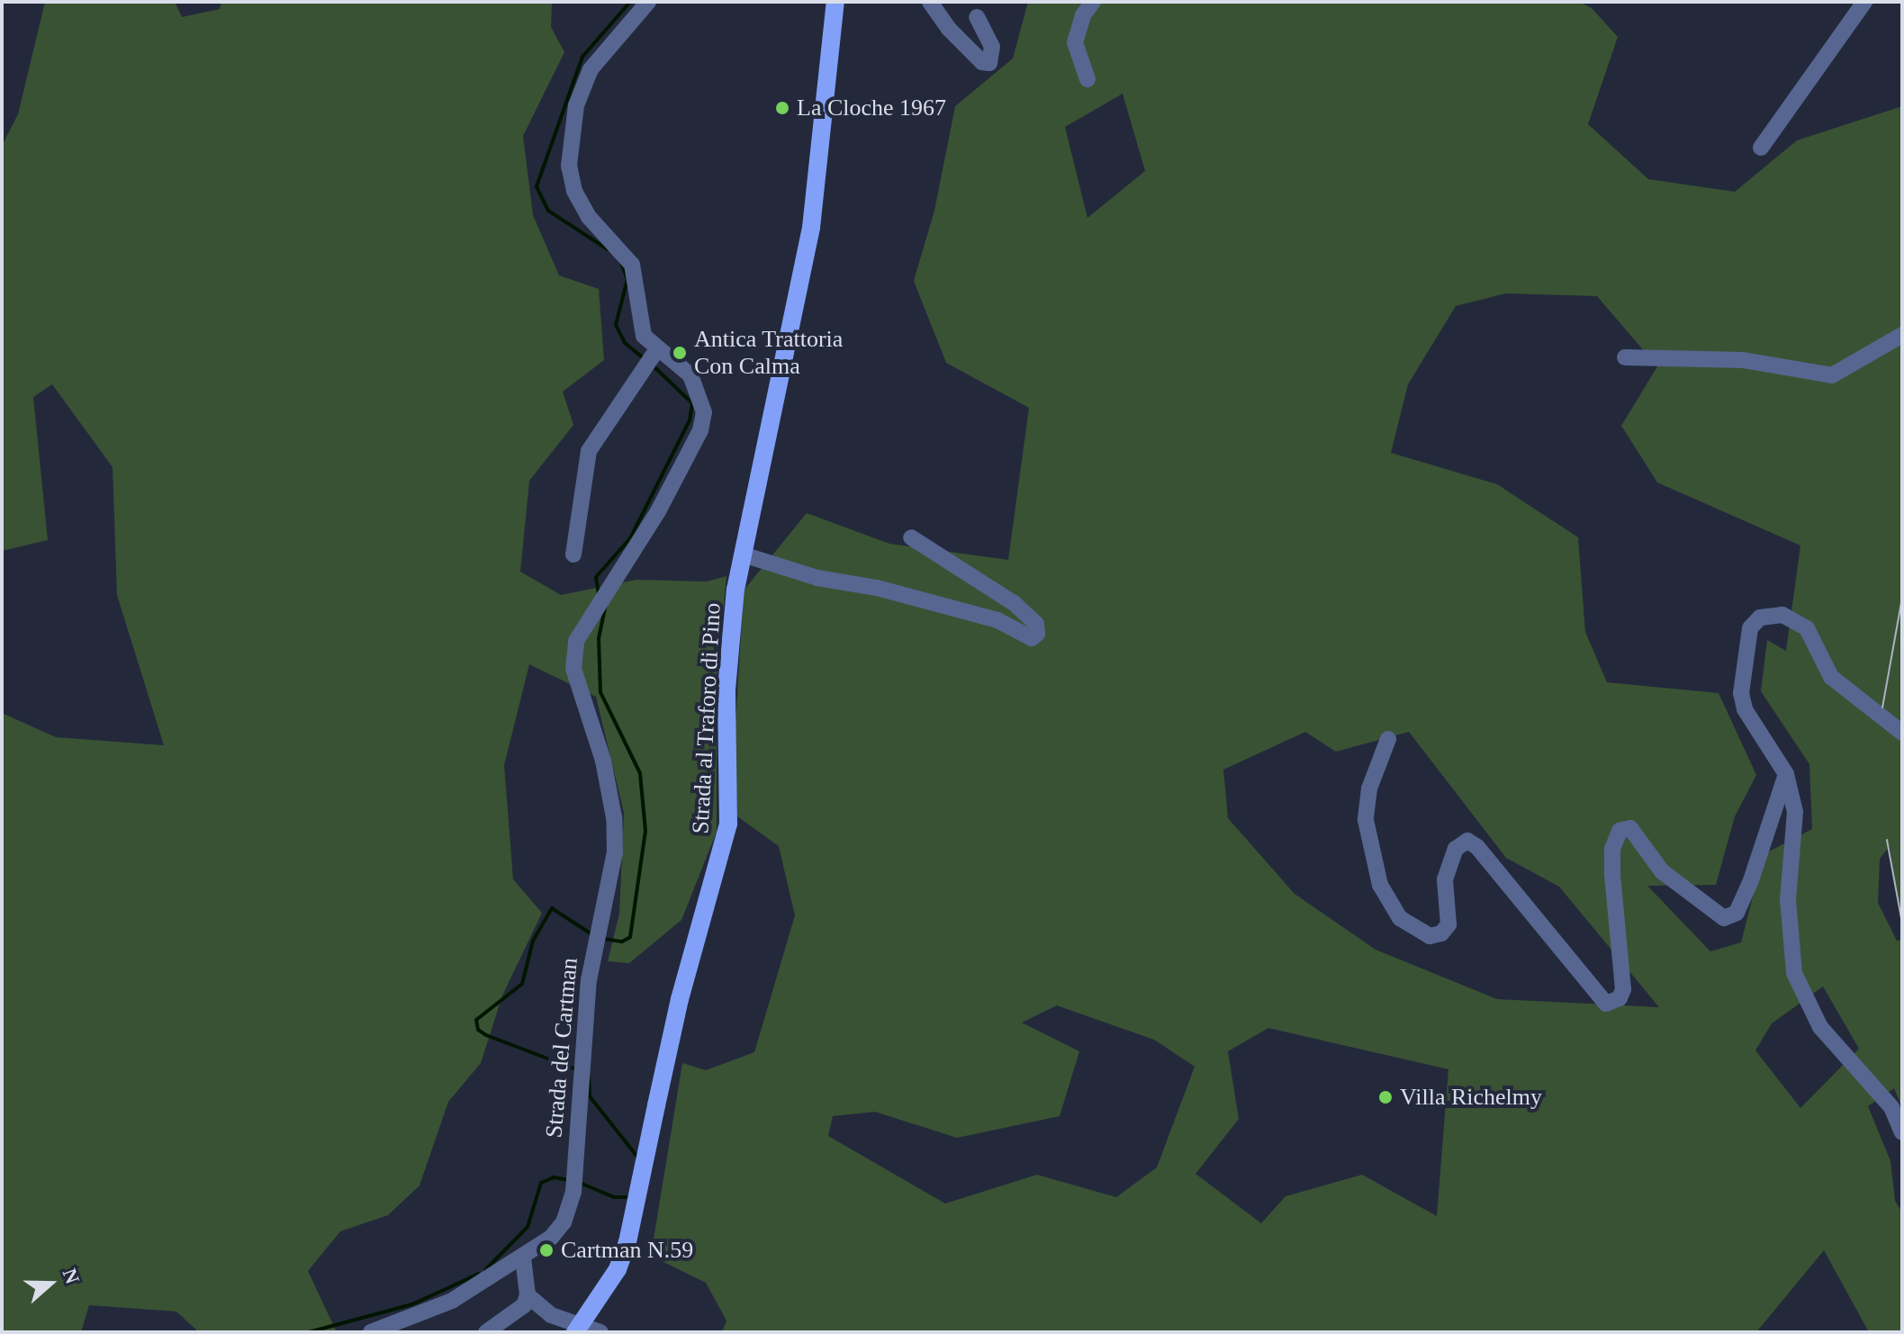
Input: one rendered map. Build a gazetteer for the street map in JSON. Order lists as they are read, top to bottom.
{
  "streets": {
    "main road": ["Strada al Traforo di Pino"],
    "street": ["Strada del Cartman"]
  },
  "places": [
    "La Cloche 1967",
    "Antica Trattoria Con Calma",
    "Villa Richelmy",
    "Cartman N.59"
  ],
  "north": "right"
}
